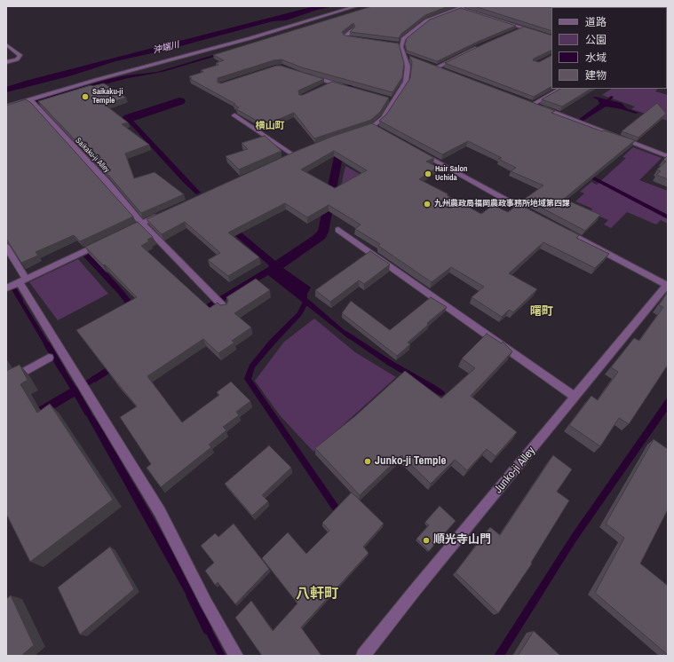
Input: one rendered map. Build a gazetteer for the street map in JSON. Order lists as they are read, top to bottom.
{
  "streets": {
    "street": ["Saikaku-ji Alley", "Junko-ji Alley"]
  },
  "districts": ["横山町", "曙町", "八軒町"],
  "water": ["沖端川"],
  "places": [
    "Saikaku-ji Temple",
    "Hair Salon Uchida",
    "九州農政局福岡農政事務所地域第四課",
    "Junko-ji Temple",
    "順光寺山門"
  ],
  "legend": [
    "道路",
    "公園",
    "水域",
    "建物"
  ]
}
